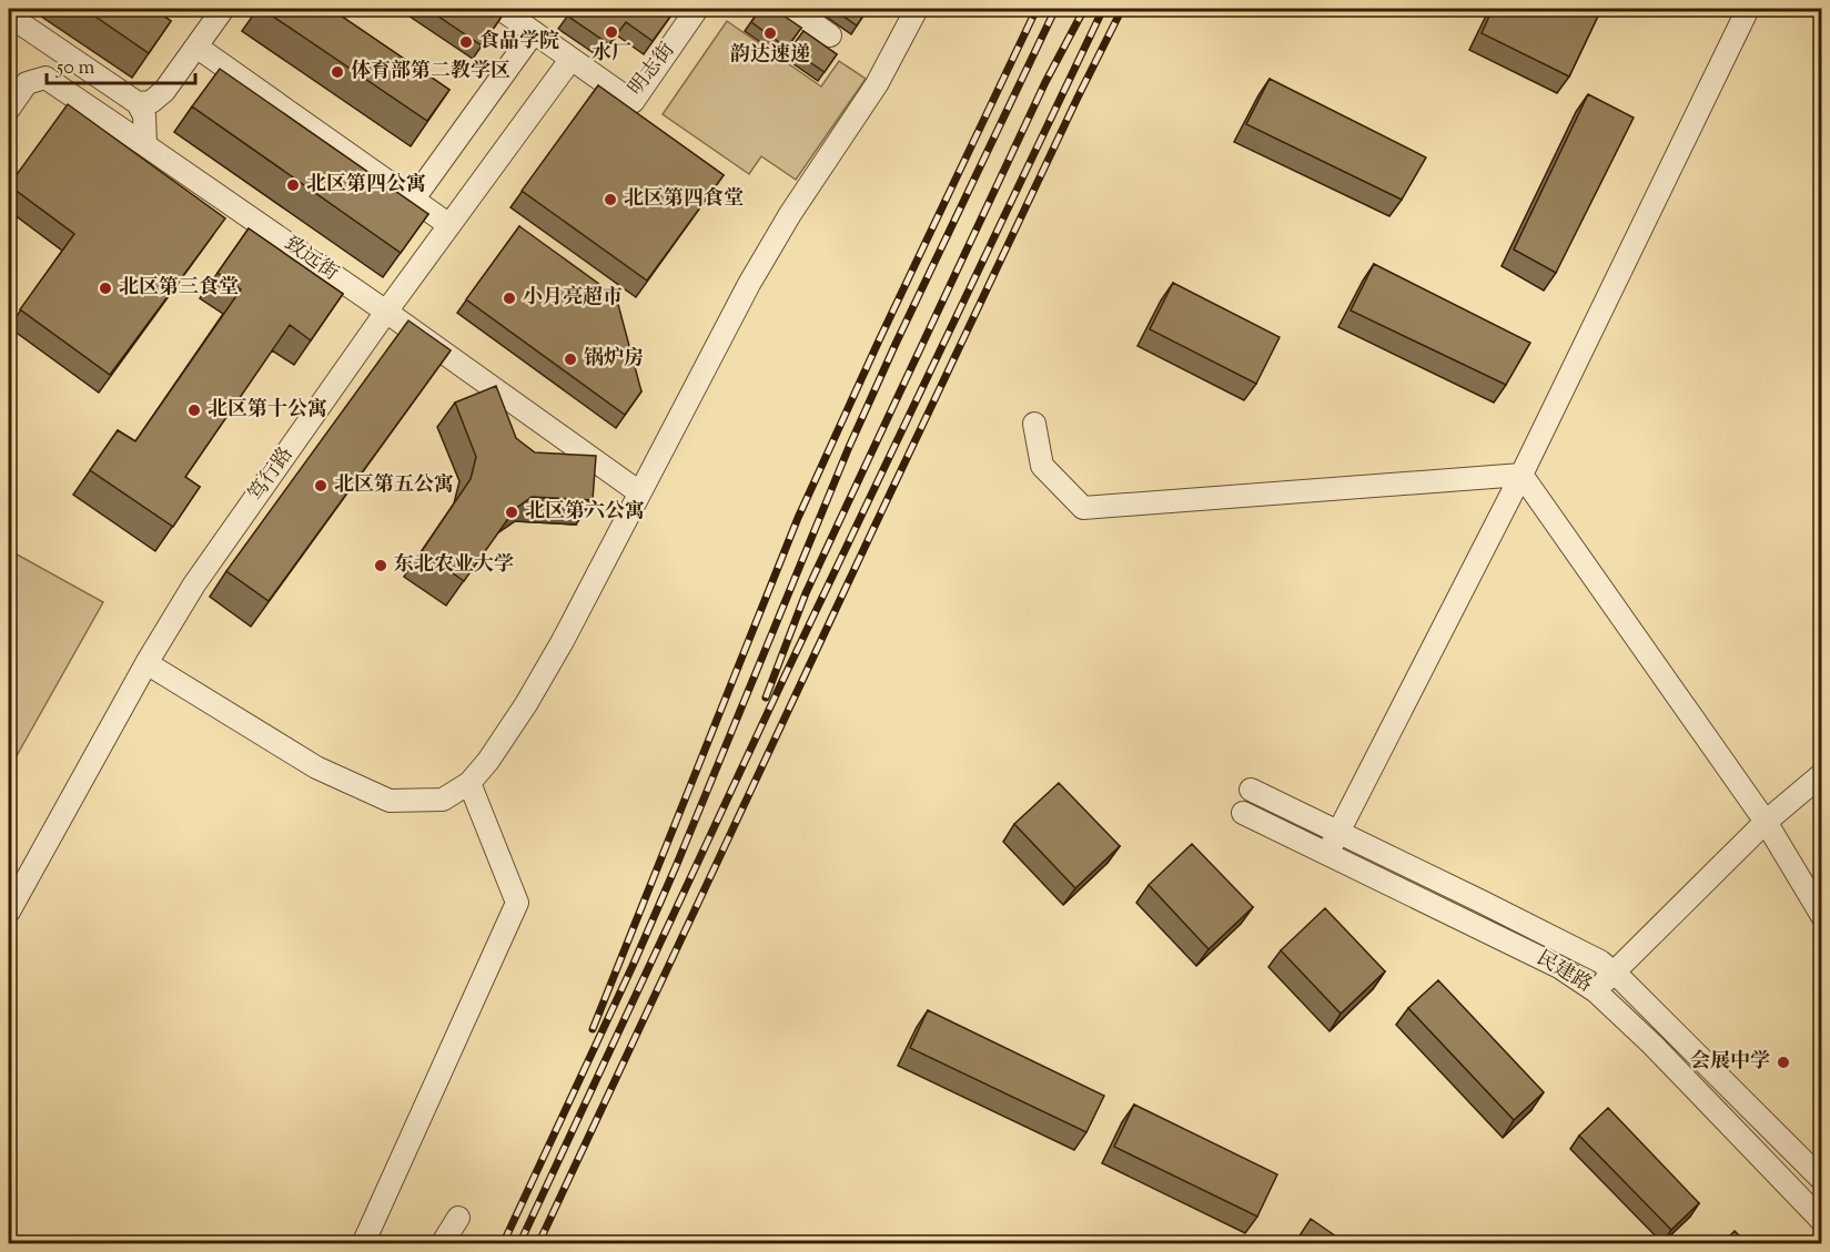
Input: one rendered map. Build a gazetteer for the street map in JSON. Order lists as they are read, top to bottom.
{
  "streets": {
    "street": [
      "明志街",
      "致远街",
      "笃行路",
      "民建路"
    ]
  },
  "crossings": [
    ["明志街", "笃行路"],
    ["致远街", "笃行路"]
  ],
  "places": [
    "水厂",
    "韵达速递",
    "食品学院",
    "体育部第二教学区",
    "北区第四公寓",
    "北区第四食堂",
    "北区第三食堂",
    "小月亮超市",
    "锅炉房",
    "北区第十公寓",
    "北区第五公寓",
    "北区第六公寓",
    "东北农业大学",
    "会展中学"
  ],
  "scale_bar": "50 m"
}
